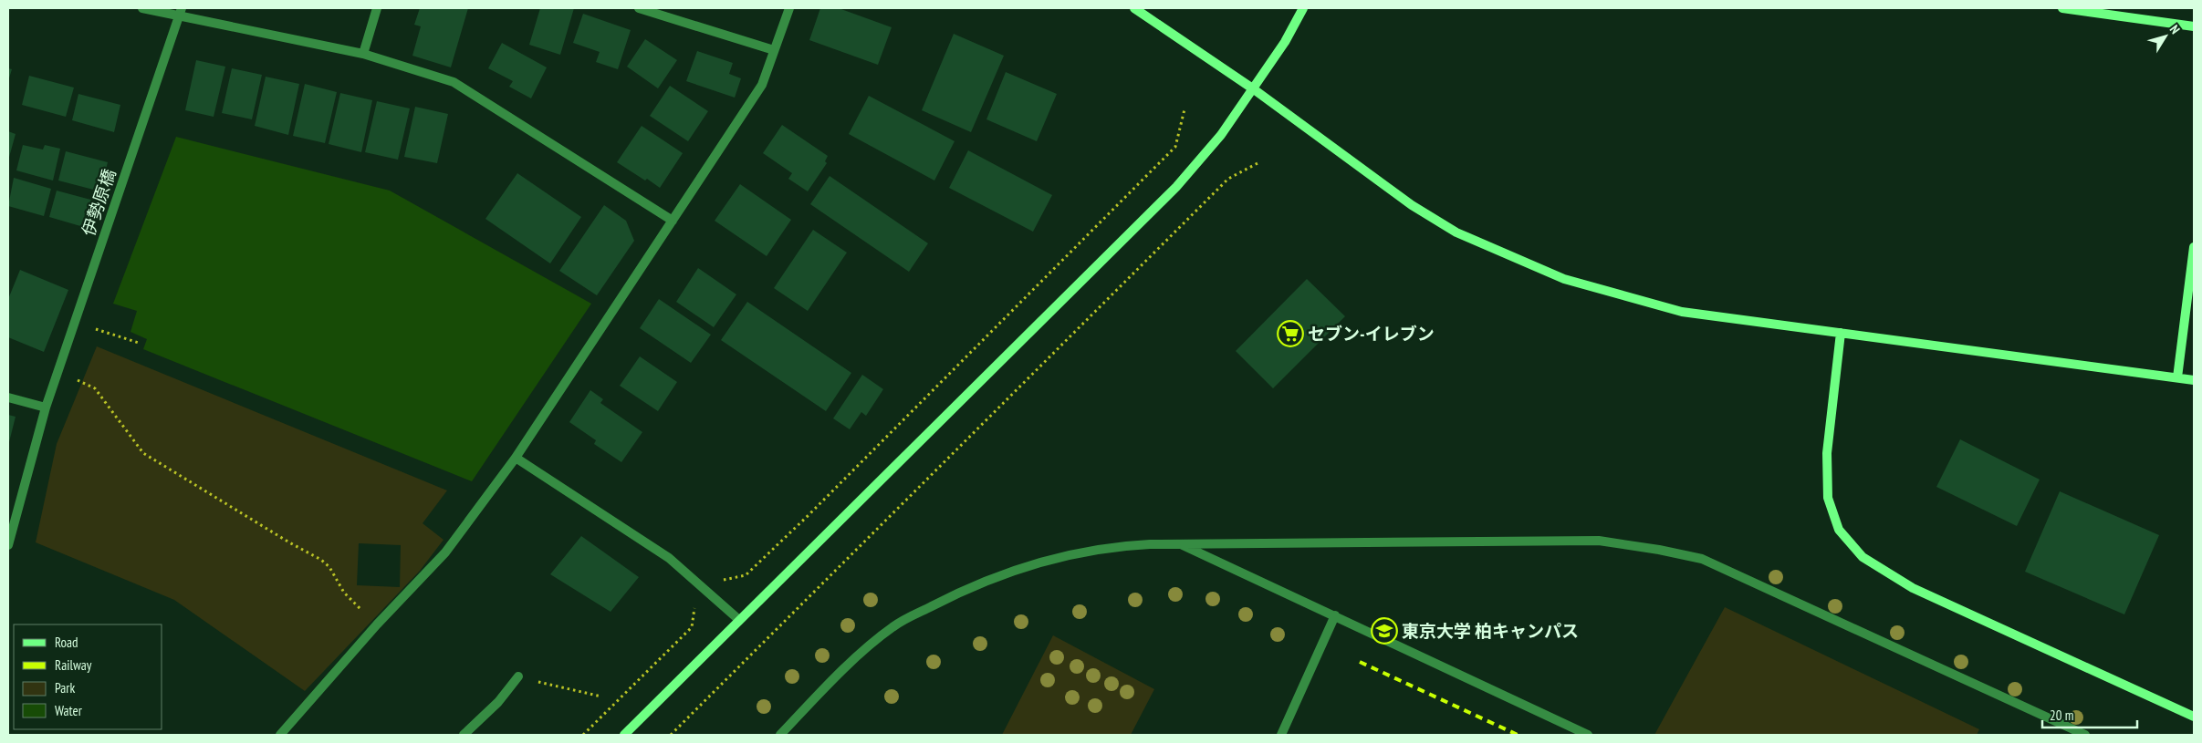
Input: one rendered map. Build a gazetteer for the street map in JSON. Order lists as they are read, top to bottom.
{
  "streets": {
    "street": ["伊勢原橋"]
  },
  "places": {
    "supermarket": ["セブン-イレブン"],
    "school or university": ["東京大学 柏キャンパス"]
  },
  "legend": [
    "Road",
    "Railway",
    "Park",
    "Water"
  ],
  "scale_bar": "20 m",
  "north": "top right"
}
